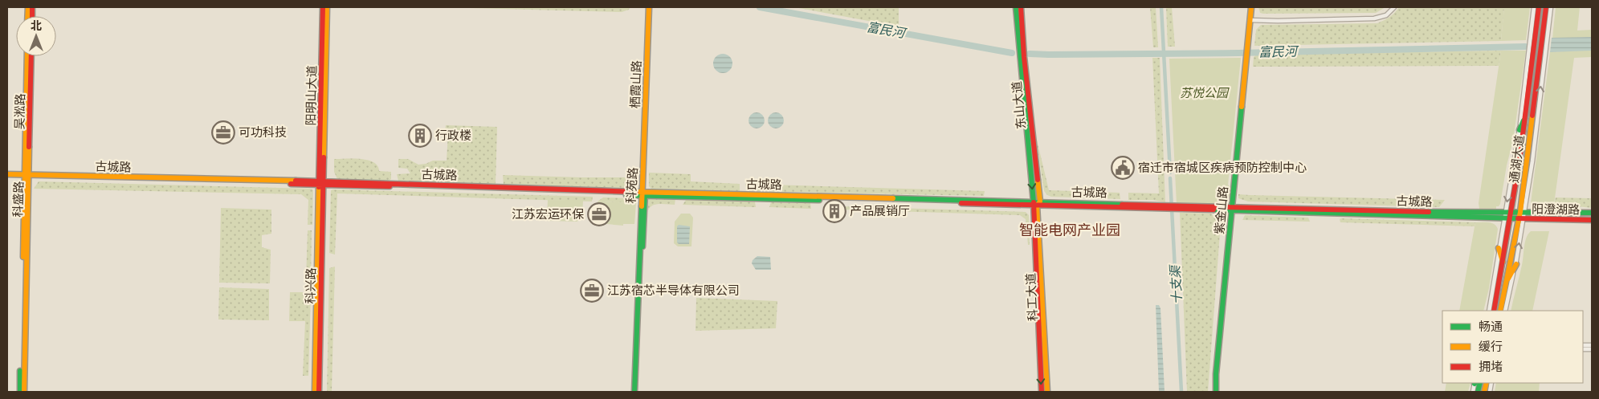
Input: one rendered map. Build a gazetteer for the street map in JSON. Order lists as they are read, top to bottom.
{
  "streets": {
    "main road": [
      "栖霞山路",
      "阳明山大道",
      "东山大道",
      "吴淞路",
      "通湖大道",
      "古城路",
      "科苑路",
      "科盛路",
      "阳澄湖路",
      "紫金山路",
      "科兴路",
      "科工大道"
    ]
  },
  "crossings": [
    ["栖霞山路", "科苑路"],
    ["阳明山大道", "古城路"],
    ["阳明山大道", "科兴路"],
    ["东山大道", "古城路"],
    ["东山大道", "科工大道"],
    ["吴淞路", "古城路"],
    ["吴淞路", "科盛路"],
    ["通湖大道", "古城路"],
    ["通湖大道", "阳澄湖路"],
    ["古城路", "科苑路"],
    ["古城路", "科盛路"],
    ["古城路", "阳澄湖路"],
    ["古城路", "紫金山路"],
    ["古城路", "科兴路"],
    ["古城路", "科工大道"]
  ],
  "districts": ["智能电网产业园"],
  "water": ["富民河", "十支渠"],
  "parks": ["苏悦公园"],
  "places": {
    "office": ["可功科技", "江苏宏运环保", "江苏宿芯半导体有限公司"],
    "building": ["行政楼", "产品展销厅"],
    "public building": ["宿迁市宿城区疾病预防控制中心"]
  },
  "legend": ["畅通", "缓行", "拥堵"],
  "north": "top"
}
